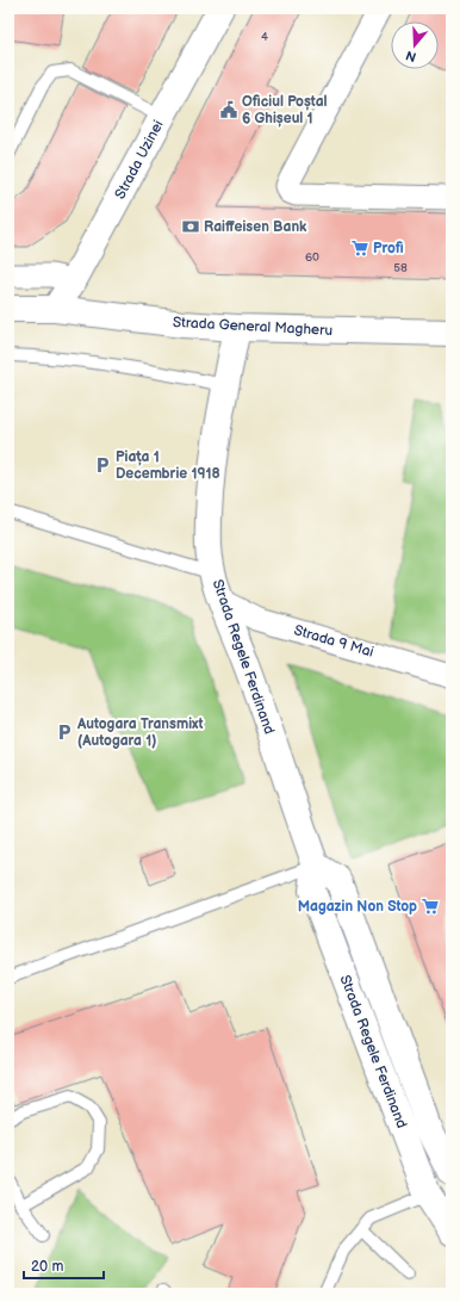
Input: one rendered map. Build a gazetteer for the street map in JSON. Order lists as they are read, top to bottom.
{
  "streets": {
    "street": [
      "Strada Uzinei",
      "Strada General Magheru",
      "Strada 9 Mai",
      "Strada Regele Ferdinand"
    ]
  },
  "crossings": [
    ["Strada Uzinei", "Strada General Magheru"],
    ["Strada General Magheru", "Strada Regele Ferdinand"],
    ["Strada 9 Mai", "Strada Regele Ferdinand"]
  ],
  "places": {
    "public building": ["Oficiul Poștal 6 Ghișeul 1"],
    "bank": ["Raiffeisen Bank"],
    "supermarket": ["Profi", "Magazin Non Stop"],
    "parking": ["Piața 1 Decembrie 1918", "Autogara Transmixt (Autogara 1)"]
  },
  "house_numbers": ["4", "60", "58"],
  "scale_bar": "20 m",
  "north": "bottom"
}
